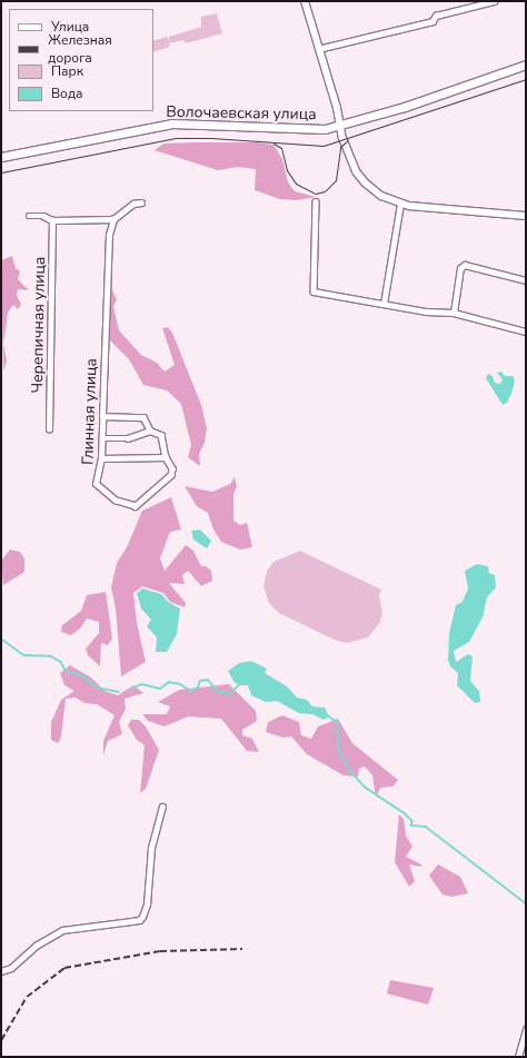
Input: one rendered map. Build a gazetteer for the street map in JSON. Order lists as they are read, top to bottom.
{
  "streets": {
    "main road": ["Волочаевская улица"],
    "street": ["Черепичная улица", "Глинная улица"]
  },
  "legend": [
    "Улица",
    "Железная дорога",
    "Парк",
    "Вода"
  ]
}
